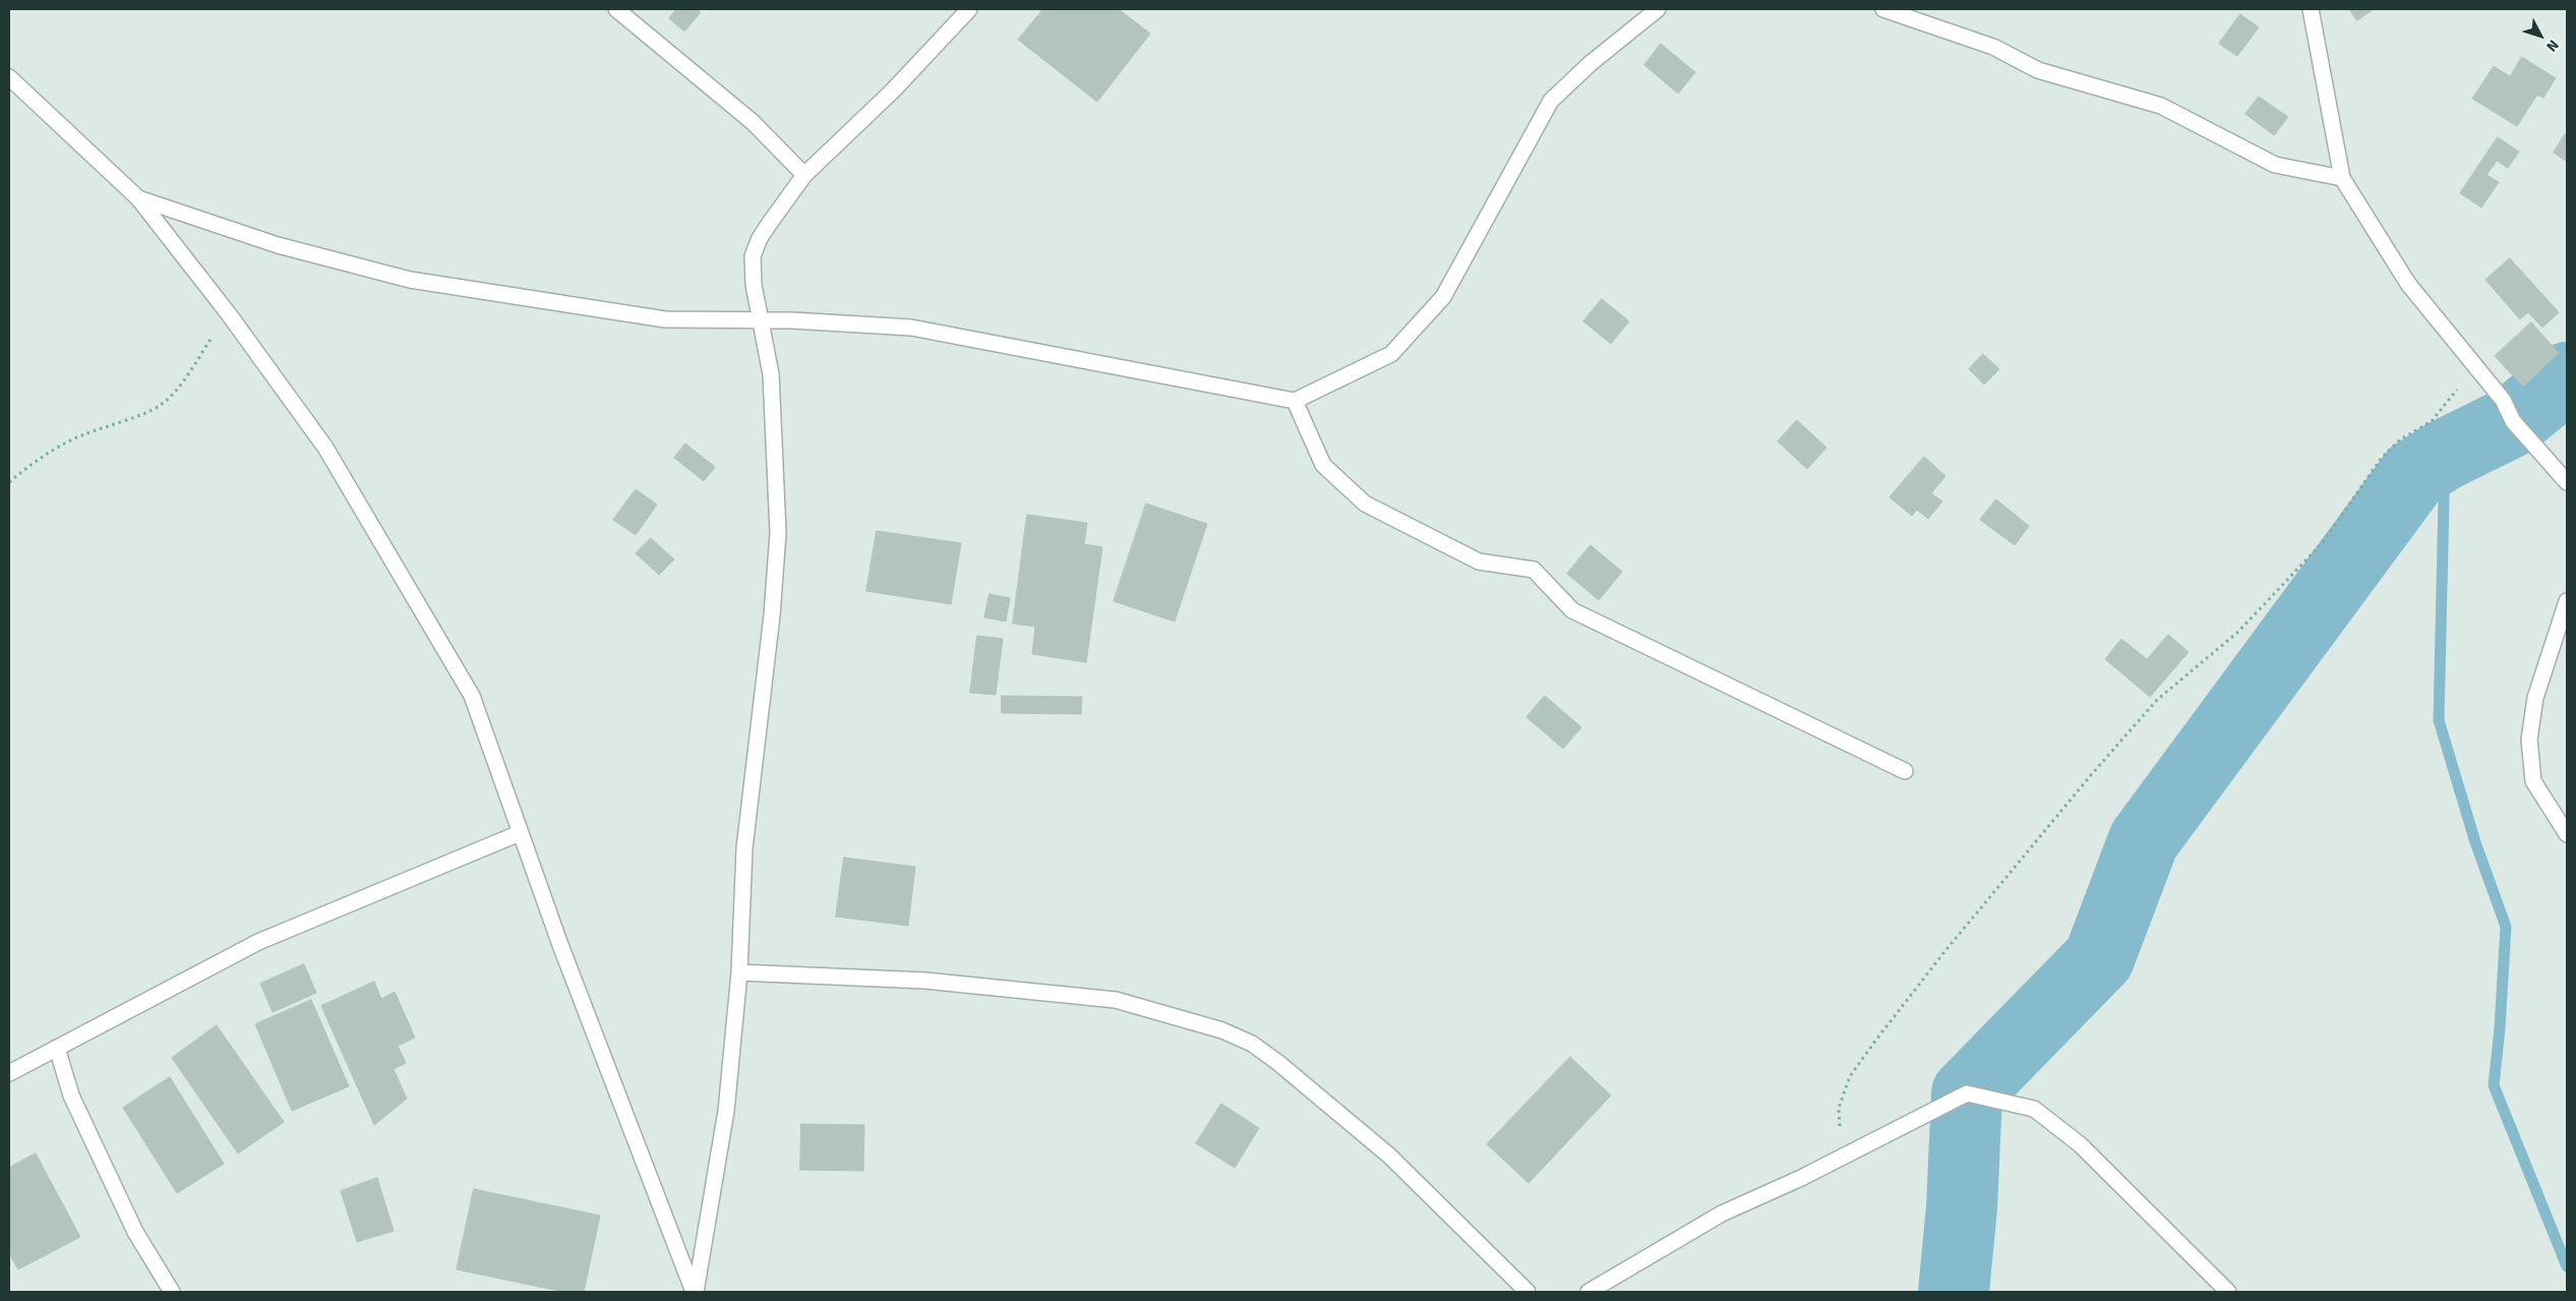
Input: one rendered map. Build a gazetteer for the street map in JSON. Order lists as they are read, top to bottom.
{
  "north": "bottom right"
}
